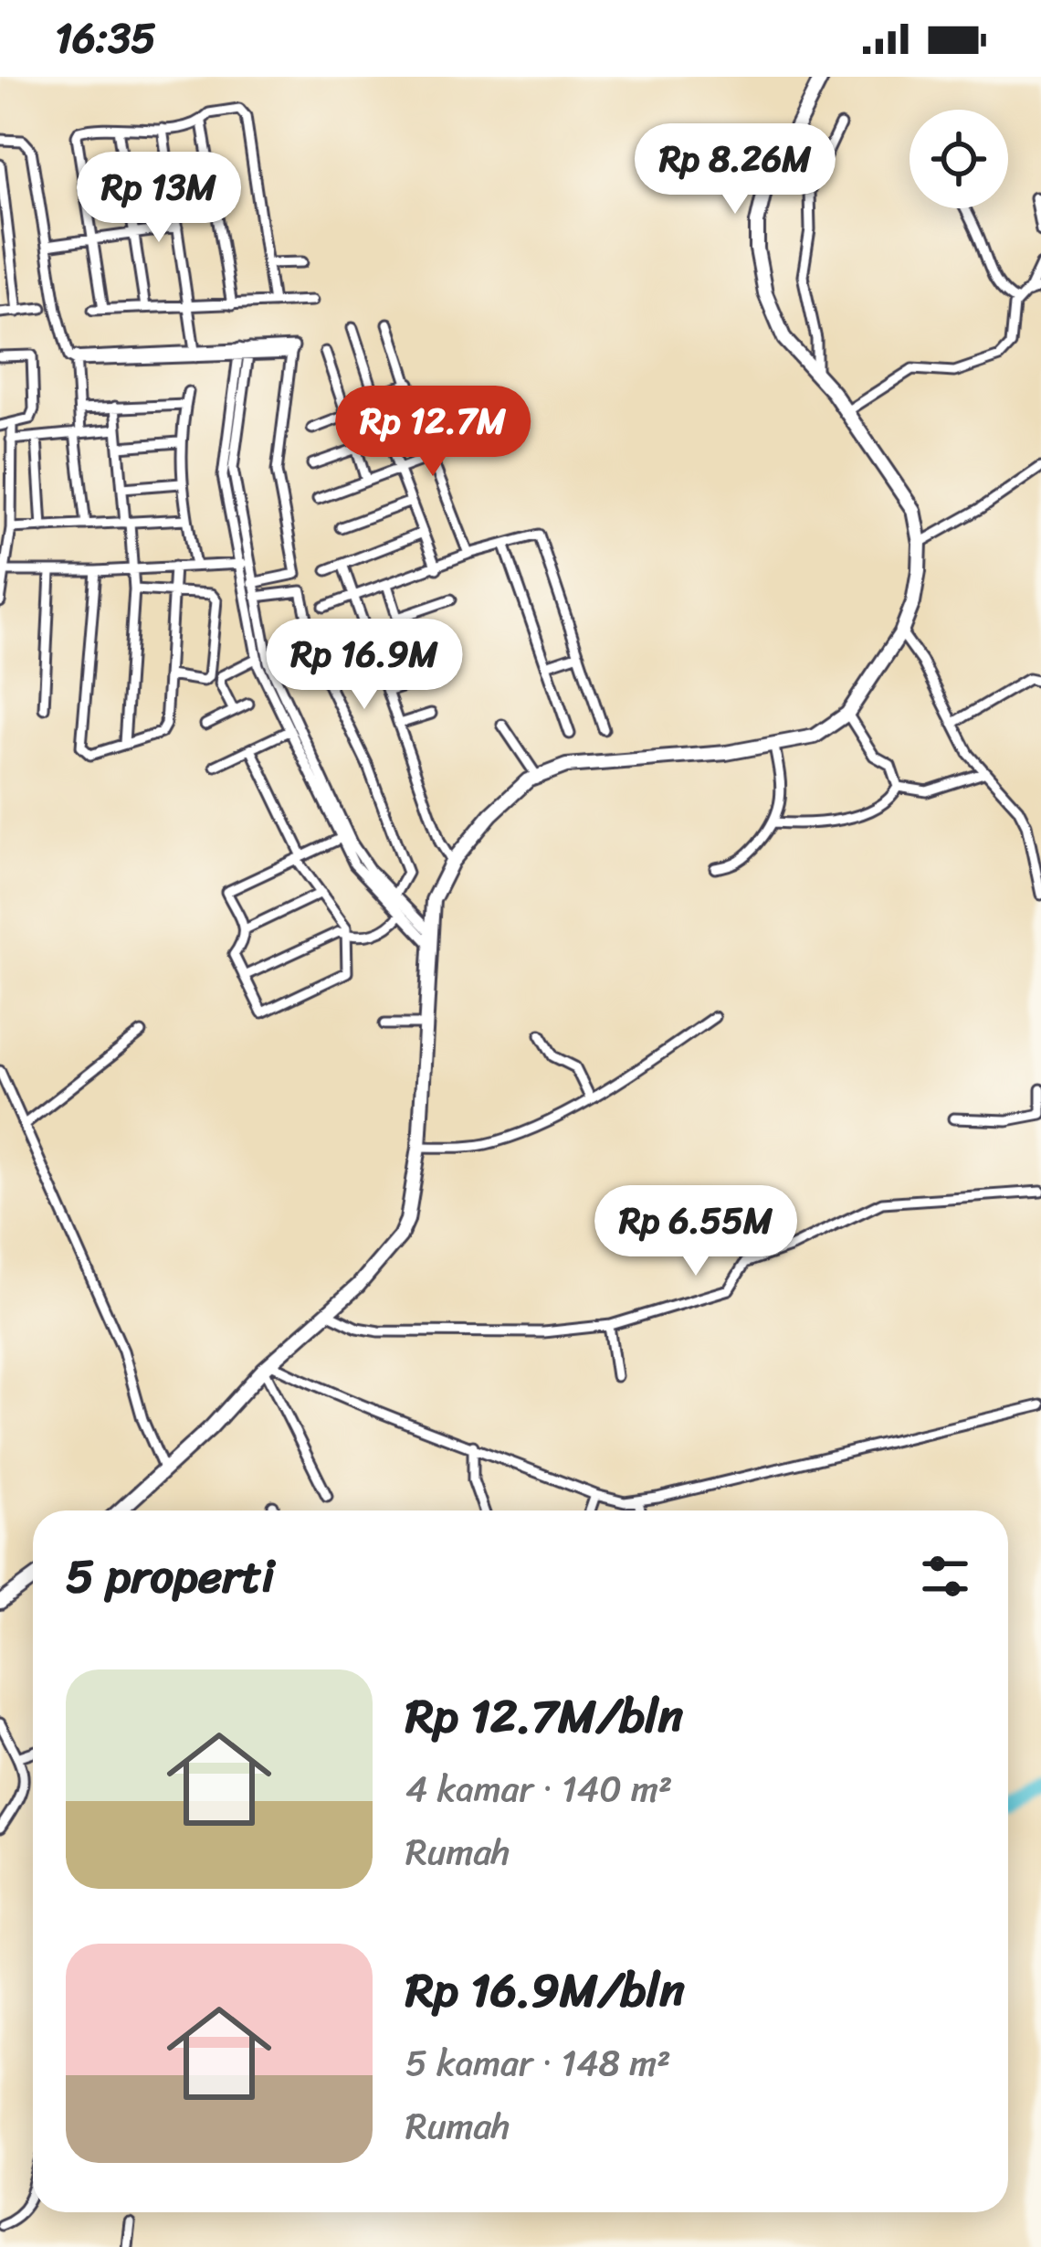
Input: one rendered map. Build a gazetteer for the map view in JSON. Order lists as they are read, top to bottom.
{
  "page": {
    "status": "16:35",
    "price": [
      "Rp 8.26M",
      "Rp 13M",
      "Rp 12.7M",
      "Rp 16.9M",
      "Rp 6.55M"
    ],
    "heading": "5 properti",
    "list": [
      {
        "name": "Rp 12.7M/bln",
        "note": "4 kamar · 140 m² · Rumah"
      },
      {
        "name": "Rp 16.9M/bln",
        "note": "5 kamar · 148 m² · Rumah"
      }
    ]
  }
}
